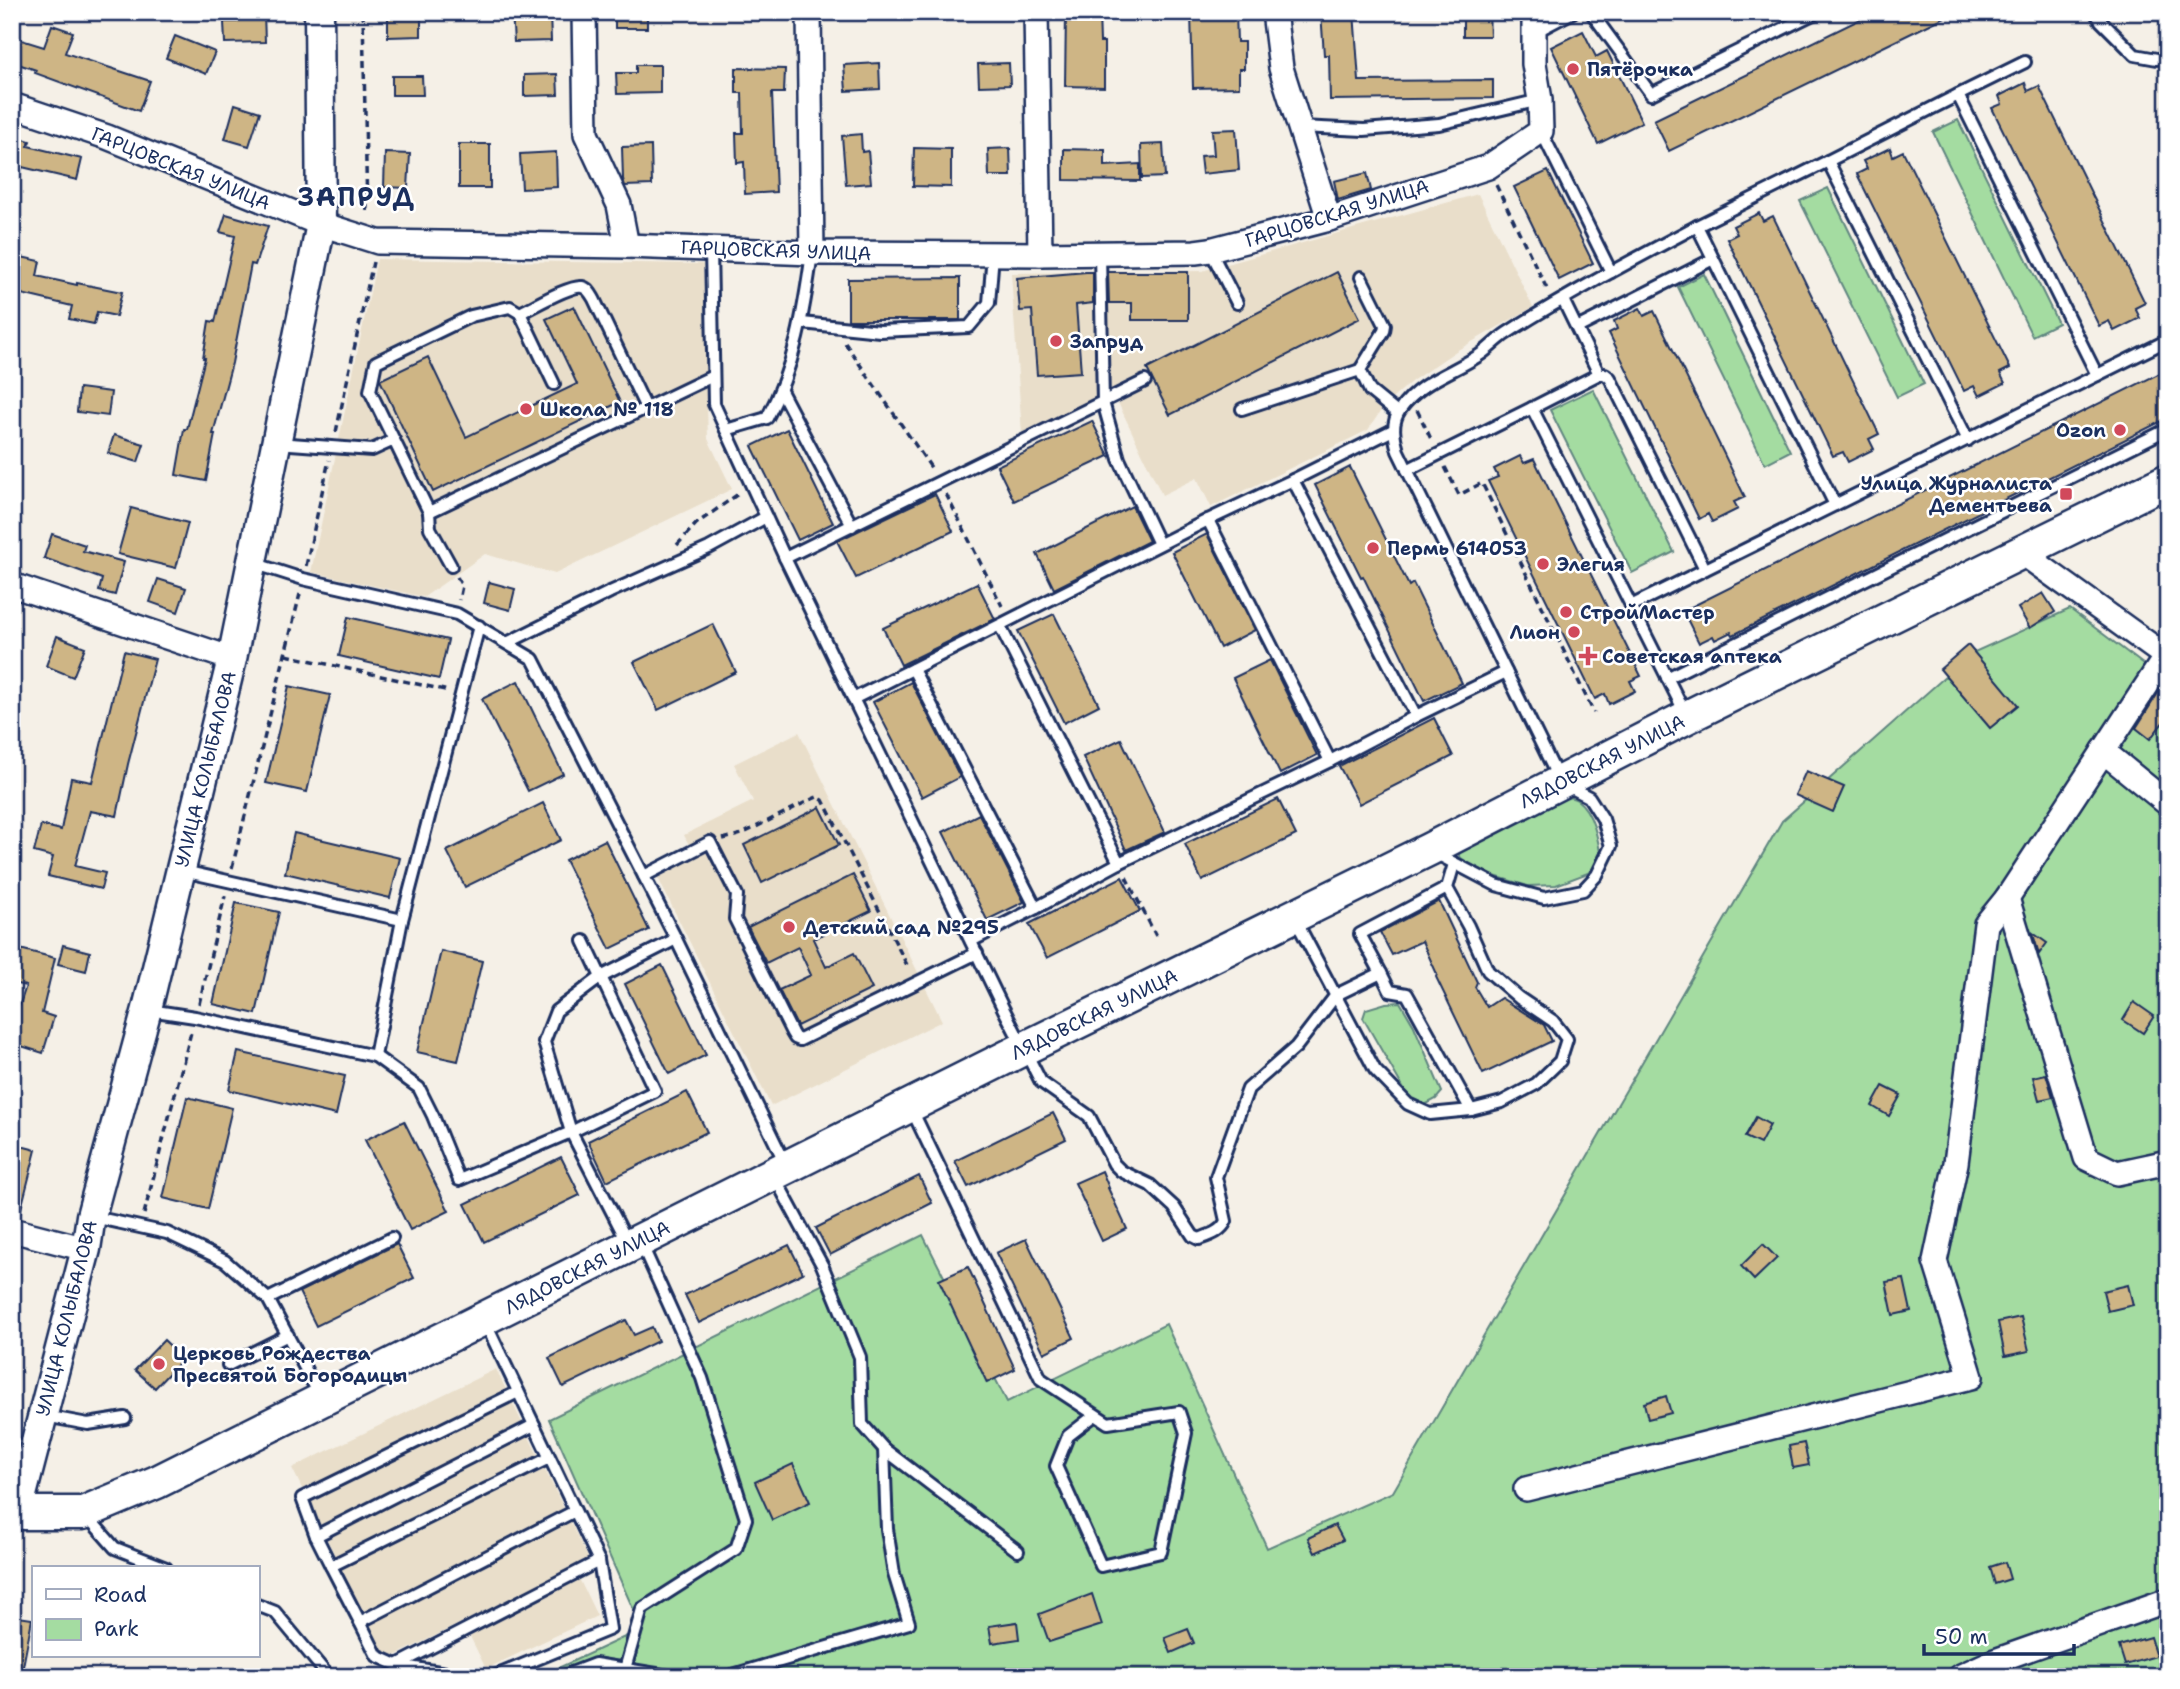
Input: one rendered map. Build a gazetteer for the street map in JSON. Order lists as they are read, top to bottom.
{
  "streets": {
    "main road": ["ЛЯДОВСКАЯ УЛИЦА"],
    "street": ["ГАРЦОВСКАЯ УЛИЦА", "УЛИЦА КОЛЫБАЛОВА"]
  },
  "crossings": [
    ["ГАРЦОВСКАЯ УЛИЦА", "УЛИЦА КОЛЫБАЛОВА"],
    ["ЛЯДОВСКАЯ УЛИЦА", "УЛИЦА КОЛЫБАЛОВА"]
  ],
  "districts": ["ЗАПРУД"],
  "places": {
    "other": [
      "Пятёрочка",
      "Запруд",
      "Школа № 118",
      "Ozon",
      "Пермь 614053",
      "Элегия",
      "СтройМастер",
      "Лион",
      "Детский сад №295",
      "Церковь Рождества Пресвятой Богородицы"
    ],
    "transit": ["Улица Журналиста Дементьева"],
    "health": ["Советская аптека"]
  },
  "legend": ["Road", "Park"],
  "scale_bar": "50 m"
}
